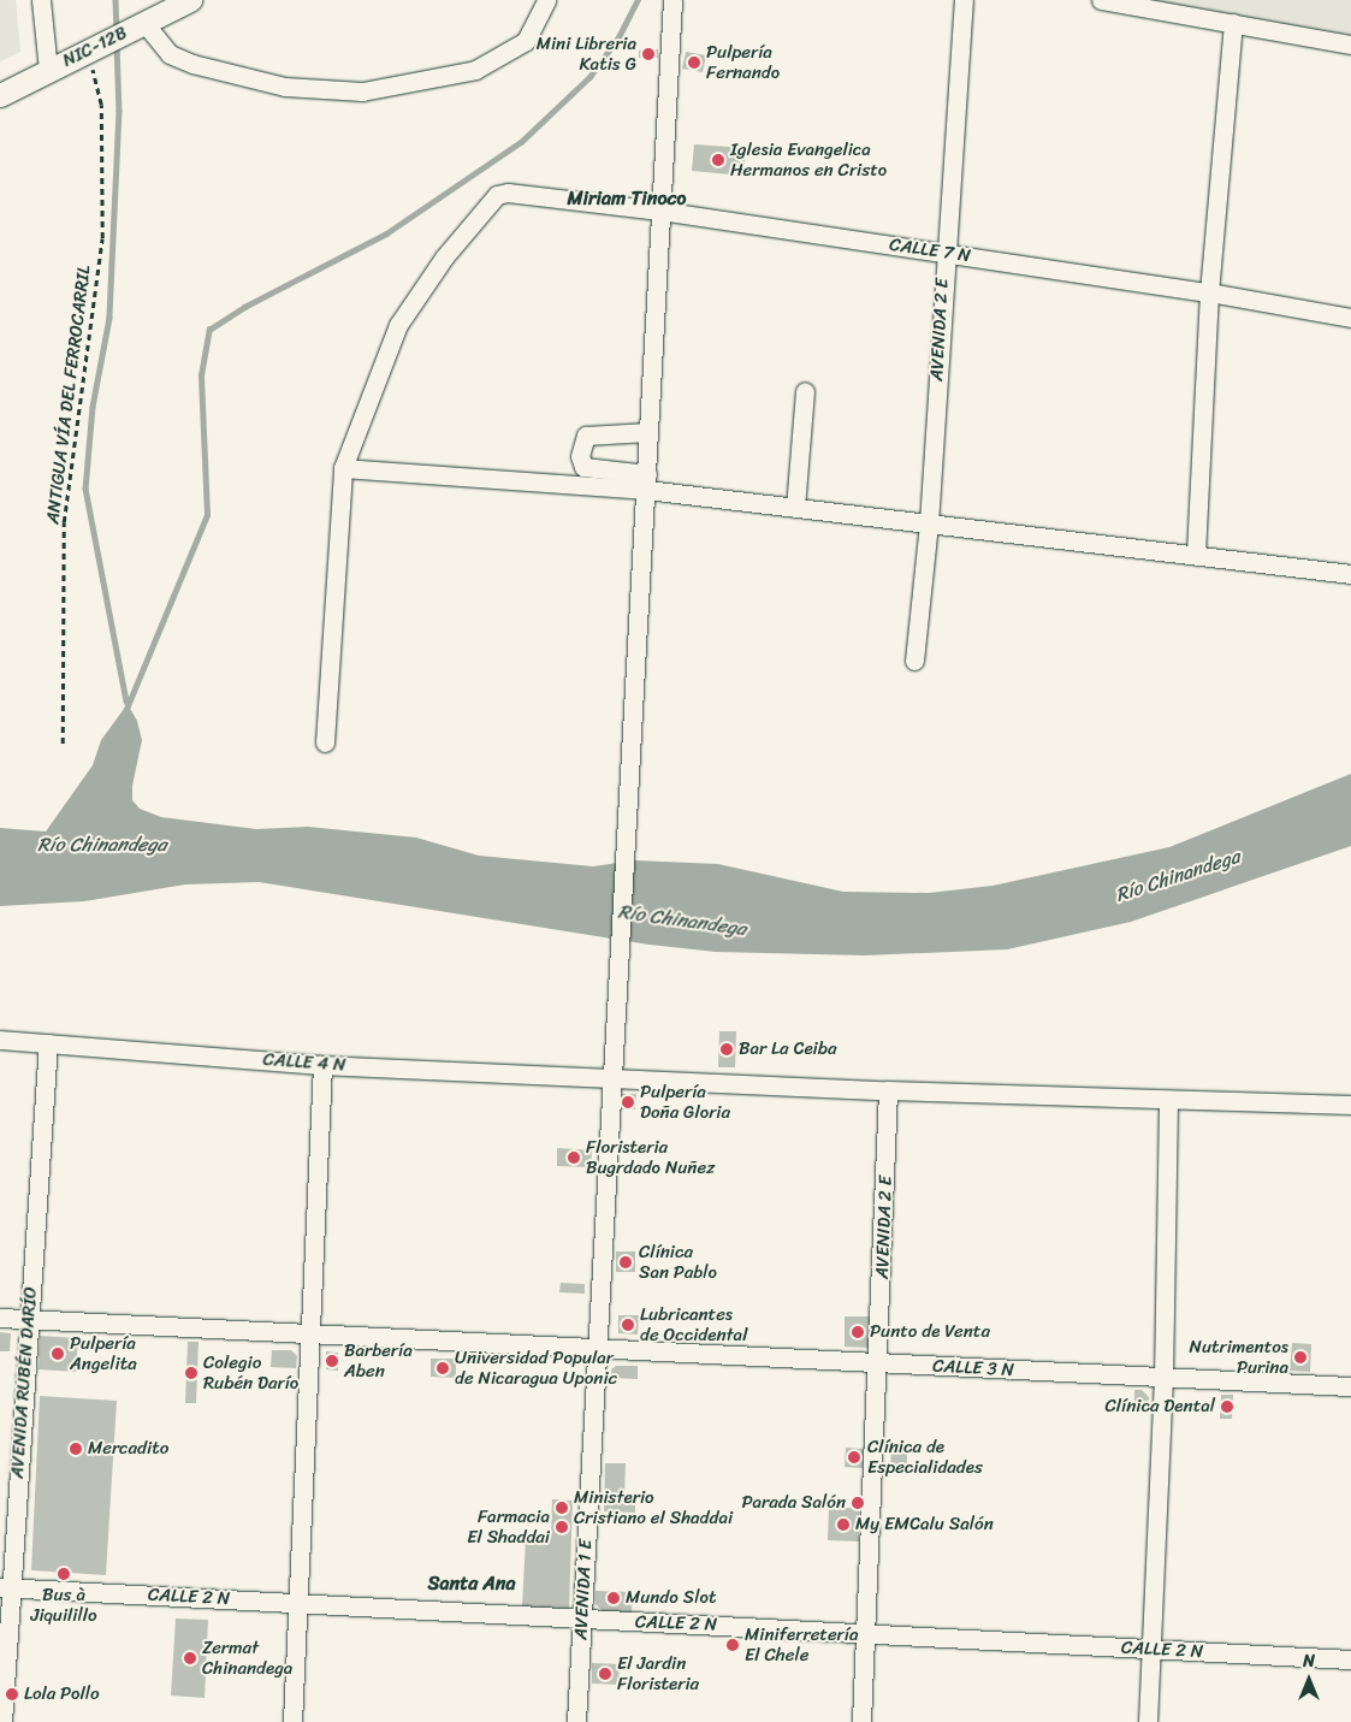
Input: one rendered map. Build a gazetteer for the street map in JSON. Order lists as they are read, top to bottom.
{
  "streets": {
    "main road": ["NIC-12B"],
    "street": [
      "CALLE 7 N",
      "AVENIDA 2 E",
      "CALLE 4 N",
      "CALLE 3 N",
      "AVENIDA RUBÉN DARÍO",
      "AVENIDA 1 E",
      "CALLE 2 N"
    ],
    "path": ["ANTIGUA VÍA DEL FERROCARRIL"]
  },
  "crossings": [
    ["NIC-12B", "ANTIGUA VÍA DEL FERROCARRIL"],
    ["CALLE 7 N", "AVENIDA 2 E"],
    ["CALLE 7 N", "AVENIDA 1 E"],
    ["AVENIDA 2 E", "CALLE 4 N"],
    ["AVENIDA 2 E", "CALLE 3 N"],
    ["AVENIDA 2 E", "CALLE 2 N"],
    ["CALLE 4 N", "AVENIDA RUBÉN DARÍO"],
    ["CALLE 4 N", "AVENIDA 1 E"],
    ["CALLE 3 N", "AVENIDA RUBÉN DARÍO"],
    ["CALLE 3 N", "AVENIDA 1 E"],
    ["AVENIDA RUBÉN DARÍO", "CALLE 2 N"],
    ["AVENIDA 1 E", "CALLE 2 N"]
  ],
  "districts": ["Miriam Tinoco", "Santa Ana"],
  "water": ["Río Chinandega"],
  "places": [
    "Mini Libreria Katis G",
    "Pulpería Fernando",
    "Iglesia Evangelica Hermanos en Cristo",
    "Bar La Ceiba",
    "Pulpería Doña Gloria",
    "Floristeria Bugrdado Nuñez",
    "Clínica San Pablo",
    "Lubricantes de Occidental",
    "Punto de Venta",
    "Pulpería Angelita",
    "Nutrimentos Purina",
    "Barbería Aben",
    "Universidad Popular de Nicaragua Uponic",
    "Colegio Rubén Darío",
    "Clínica Dental",
    "Mercadito",
    "Clínica de Especialidades",
    "Parada Salón",
    "Ministerio Cristiano el Shaddai",
    "My EMCalu Salón",
    "Farmacia El Shaddai",
    "Bus à Jiquilillo",
    "Mundo Slot",
    "Miniferretería El Chele",
    "Zermat Chinandega",
    "El Jardin Floristeria",
    "Lola Pollo"
  ],
  "north": "top"
}
